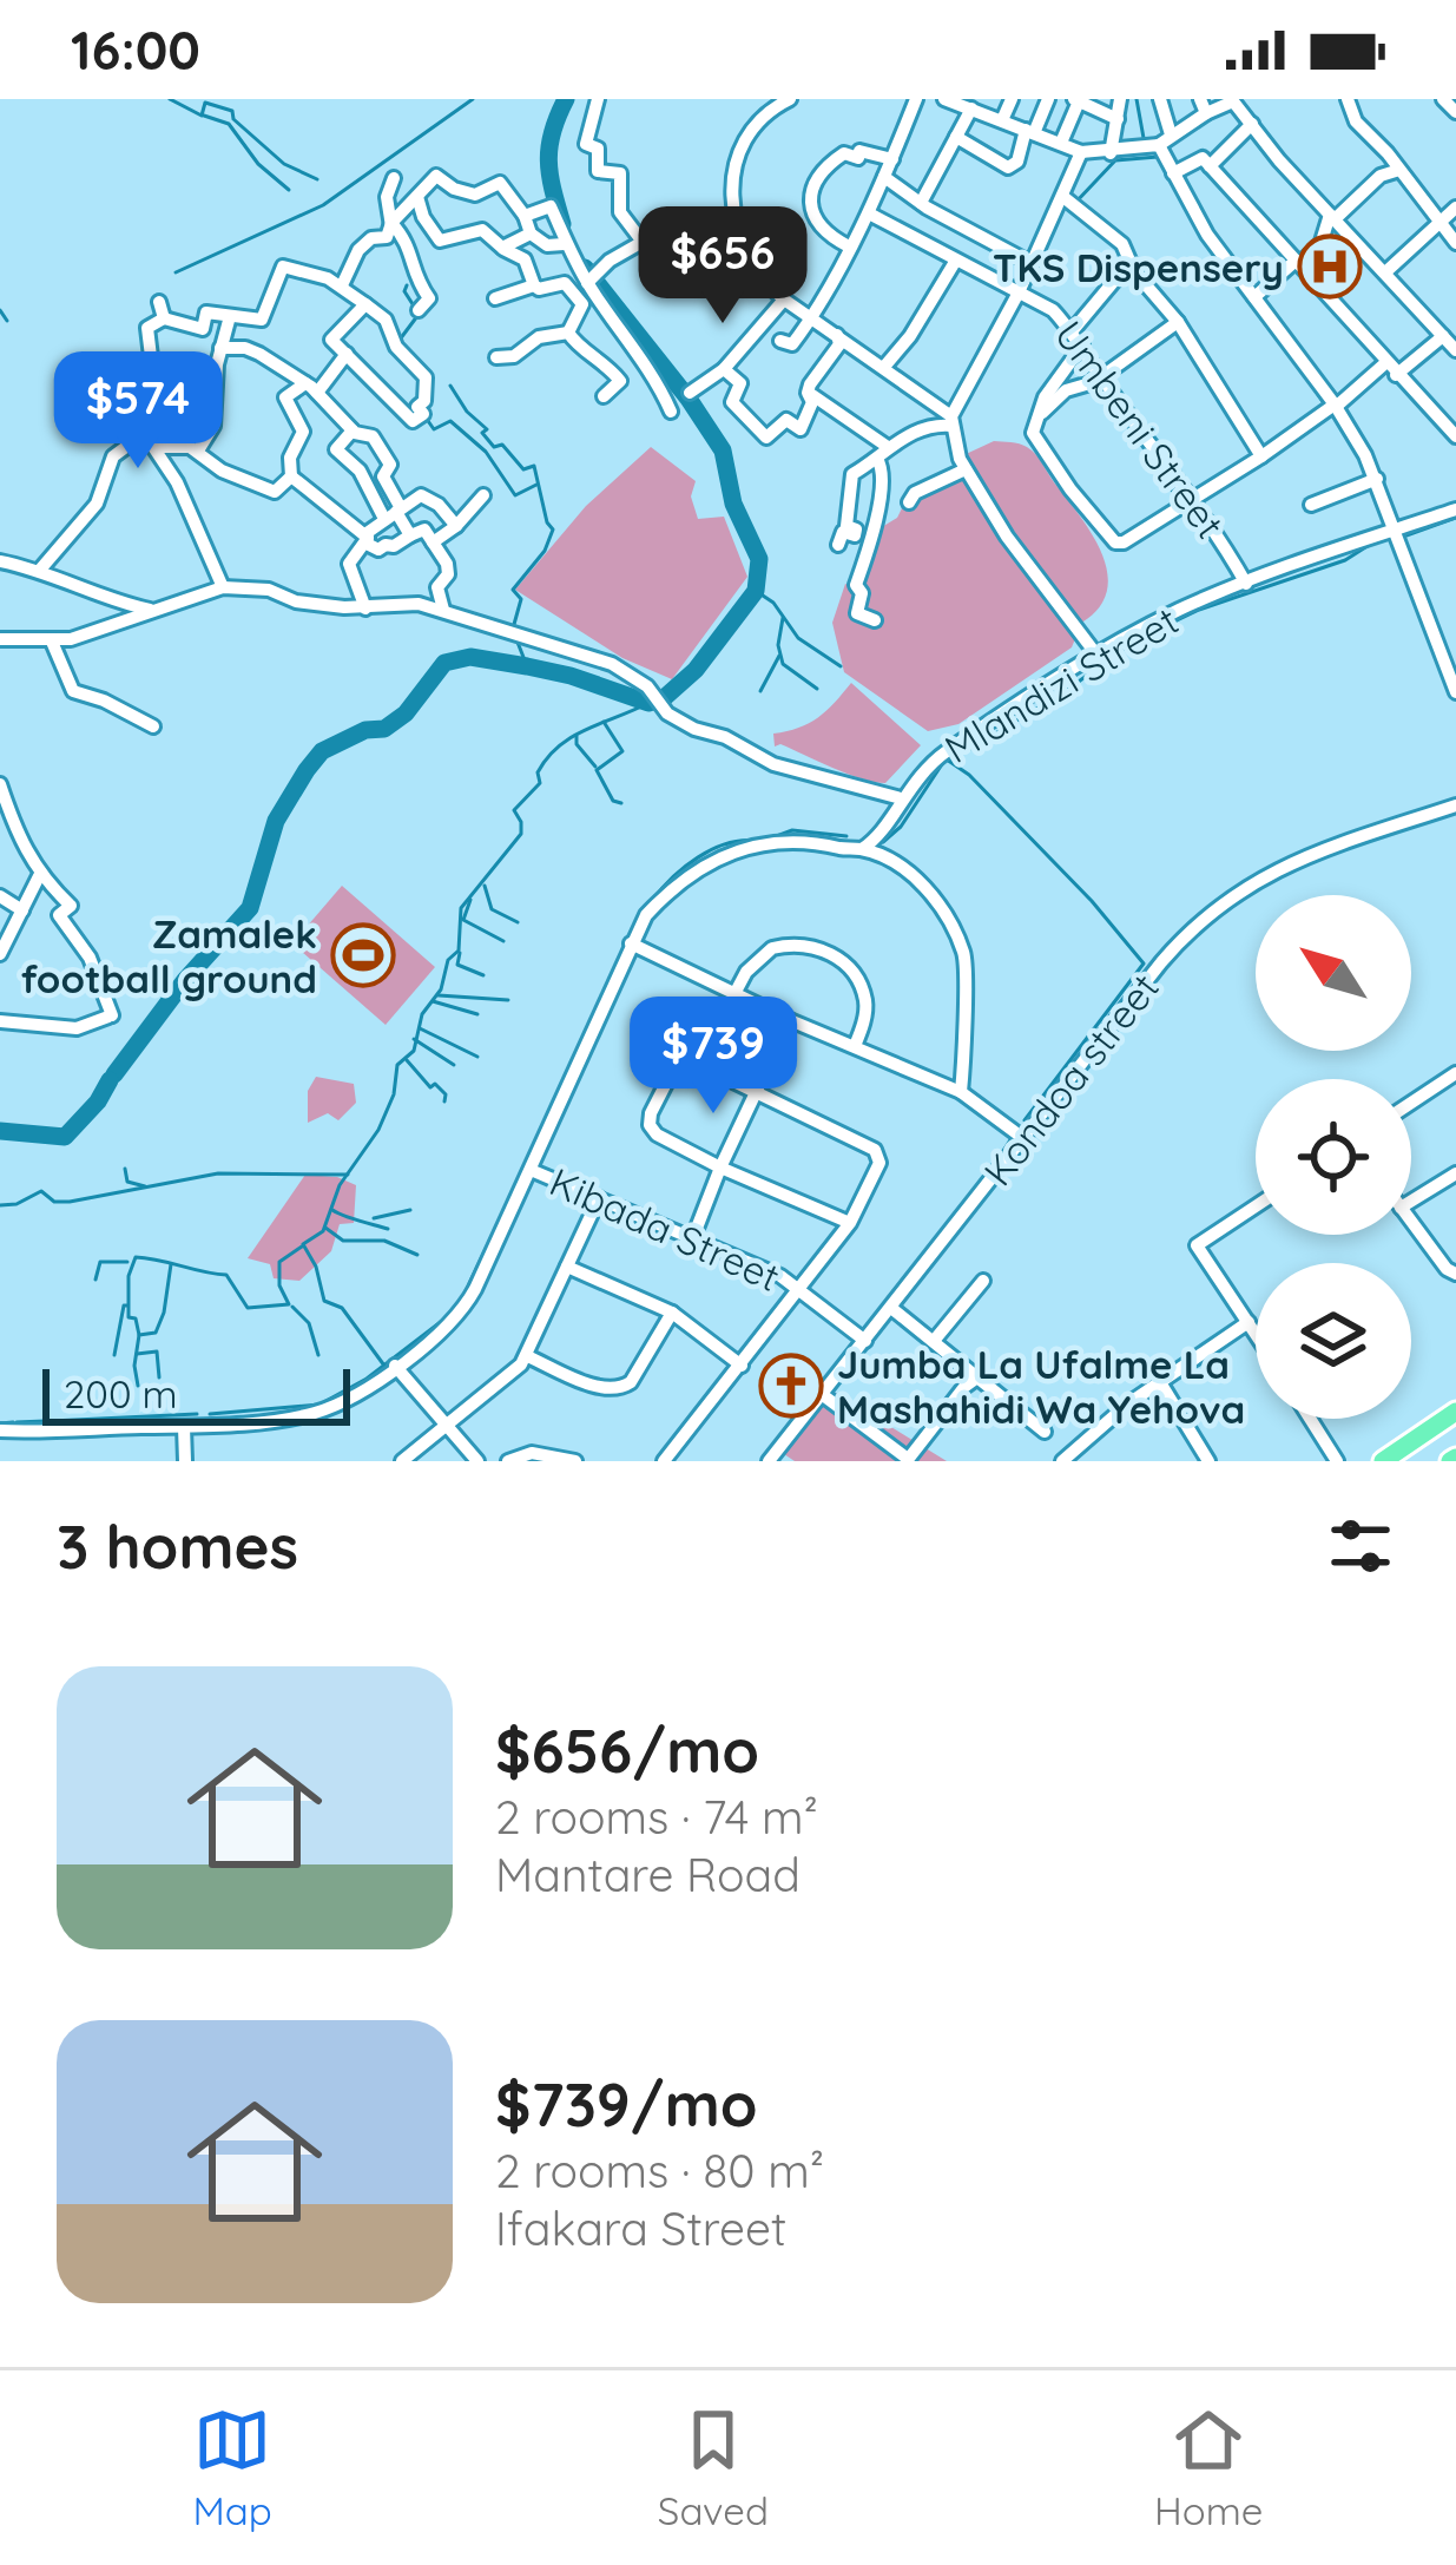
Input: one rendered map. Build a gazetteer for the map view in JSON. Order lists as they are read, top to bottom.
{
  "streets": {
    "street": [
      "Umbeni Street",
      "Mlandizi Street",
      "Kondoa street",
      "Kibada Street"
    ]
  },
  "crossings": [
    ["Umbeni Street", "Mlandizi Street"],
    ["Kondoa street", "Kibada Street"]
  ],
  "places": {
    "hospital": ["TKS Dispensery"],
    "sports": ["Zamalek football ground"],
    "church": ["Jumba La Ufalme La Mashahidi Wa Yehova"]
  },
  "scale_bar": "200 m",
  "north": "top left",
  "page": {
    "status": "16:00",
    "price": ["$656", "$574", "$739"],
    "scale": "200 m",
    "heading": "3 homes",
    "list": [
      {
        "name": "$656/mo",
        "note": "2 rooms · 74 m² · Mantare Road"
      },
      {
        "name": "$739/mo",
        "note": "2 rooms · 80 m² · Ifakara Street"
      }
    ],
    "tabs": ["Map", "Saved", "Home"]
  }
}
